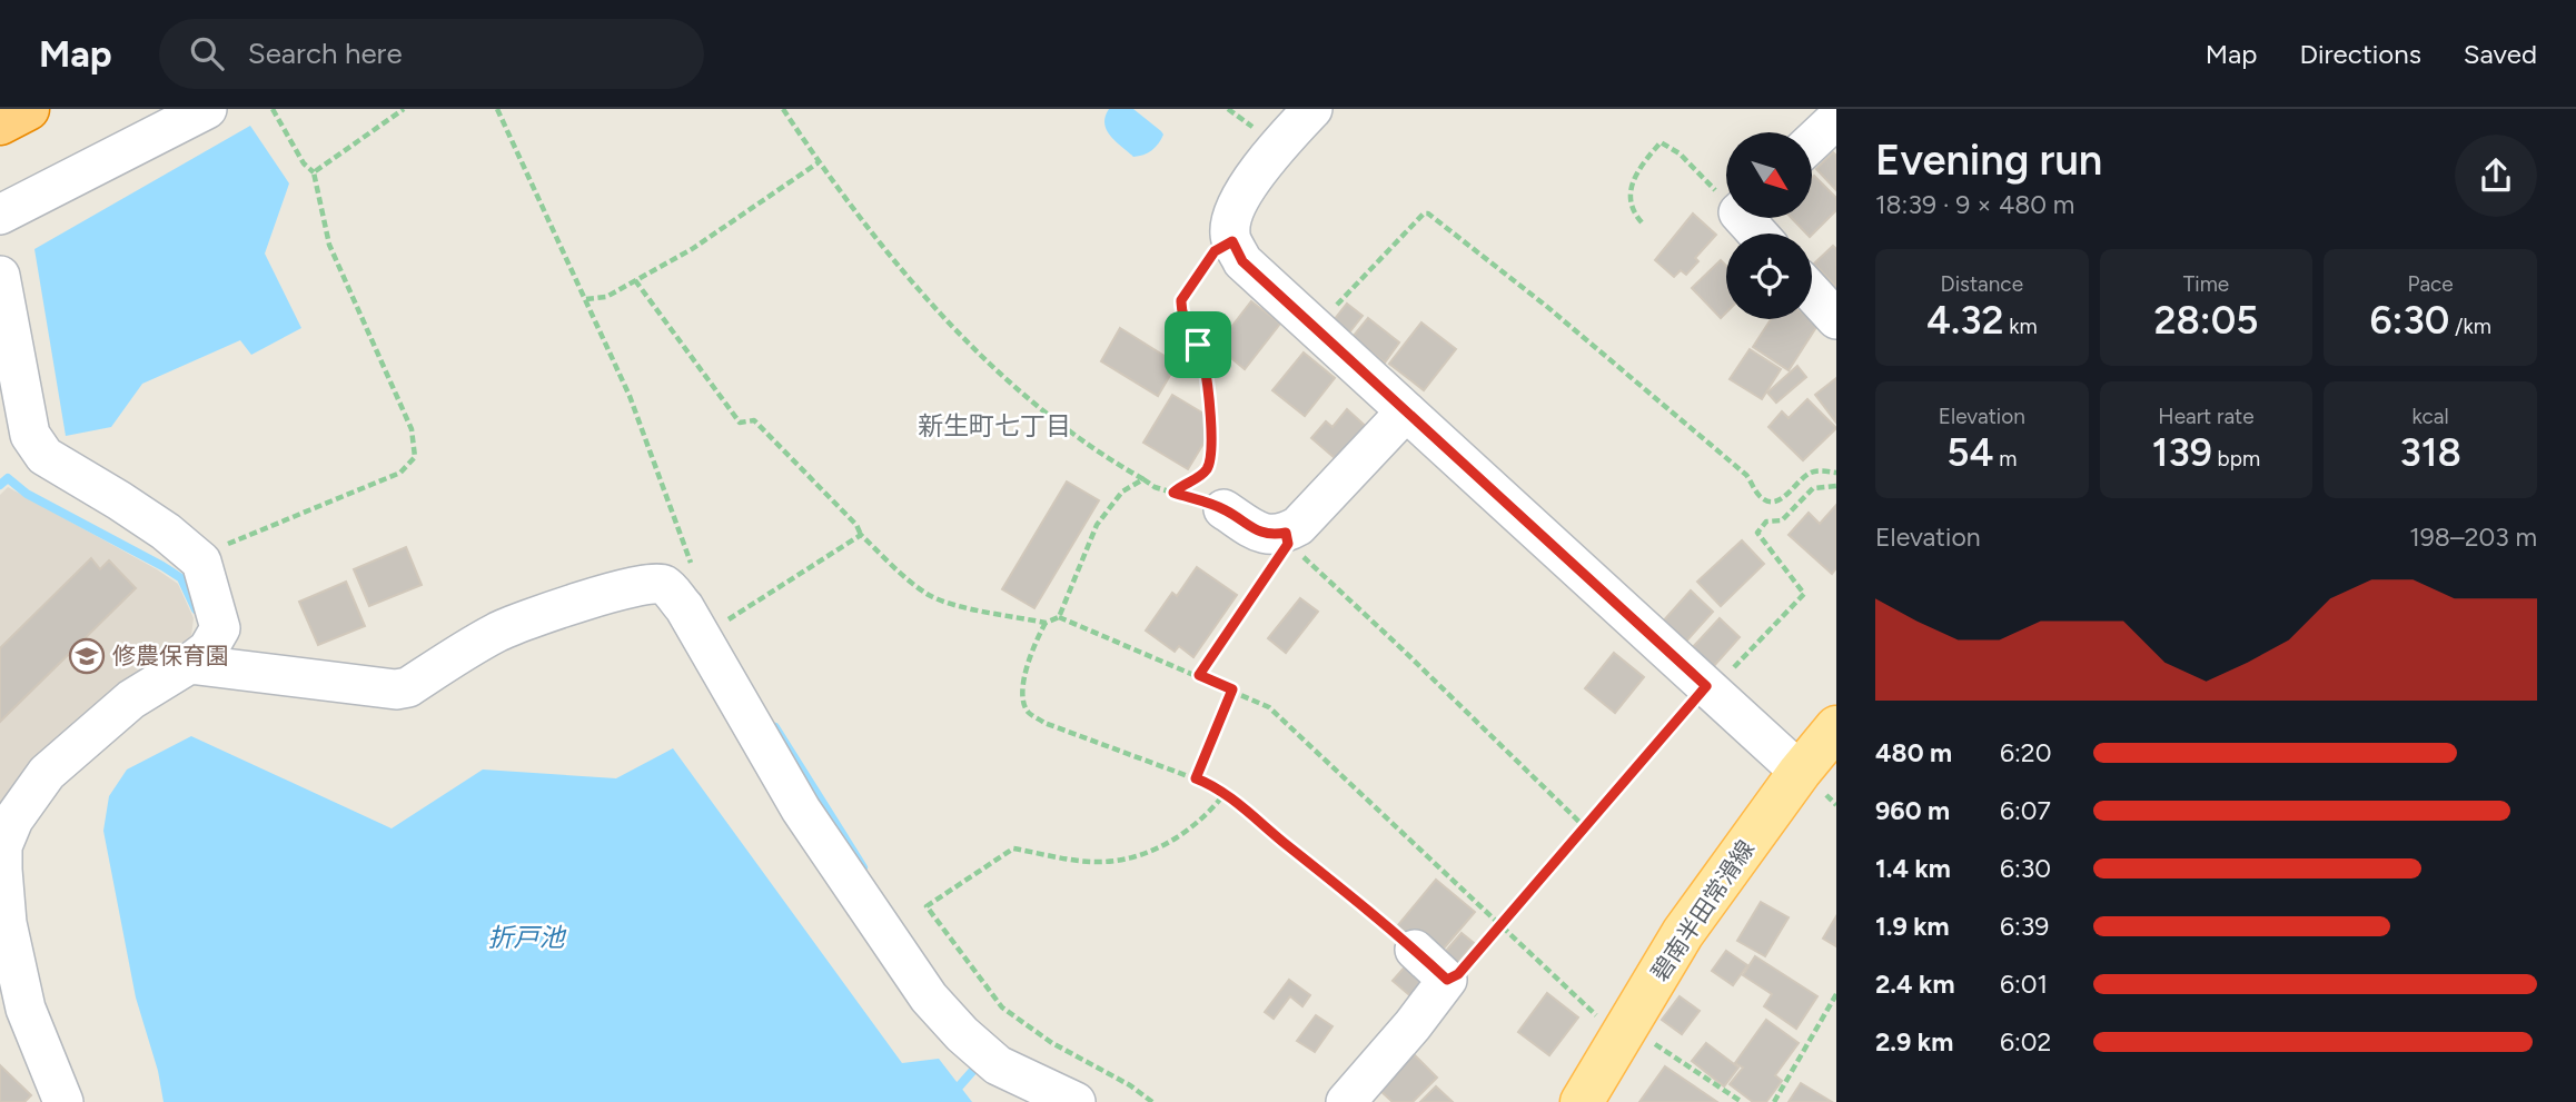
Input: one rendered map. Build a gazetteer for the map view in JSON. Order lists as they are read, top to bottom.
{
  "streets": {
    "main road": ["碧南半田常滑線"]
  },
  "districts": ["新生町七丁目"],
  "water": ["折戸池"],
  "places": {
    "school or university": ["修農保育園"]
  },
  "north": "bottom right",
  "page": {
    "header": "Map",
    "search": "Search here",
    "nav": ["Map", "Directions", "Saved"],
    "heading": ["Evening run", "18:39 · 9 × 480 m"],
    "stats": [
      ["Distance", "4.32 km"],
      ["Time", "28:05"],
      ["Pace", "6:30 /km"],
      ["Elevation", "54 m"],
      ["Heart rate", "139 bpm"],
      ["kcal", "318"]
    ],
    "chart": ["Elevation", "198–203 m"],
    "list": [
      {
        "name": "480 m",
        "note": "6:20"
      },
      {
        "name": "960 m",
        "note": "6:07"
      },
      {
        "name": "1.4 km",
        "note": "6:30"
      },
      {
        "name": "1.9 km",
        "note": "6:39"
      },
      {
        "name": "2.4 km",
        "note": "6:01"
      },
      {
        "name": "2.9 km",
        "note": "6:02"
      }
    ]
  }
}
